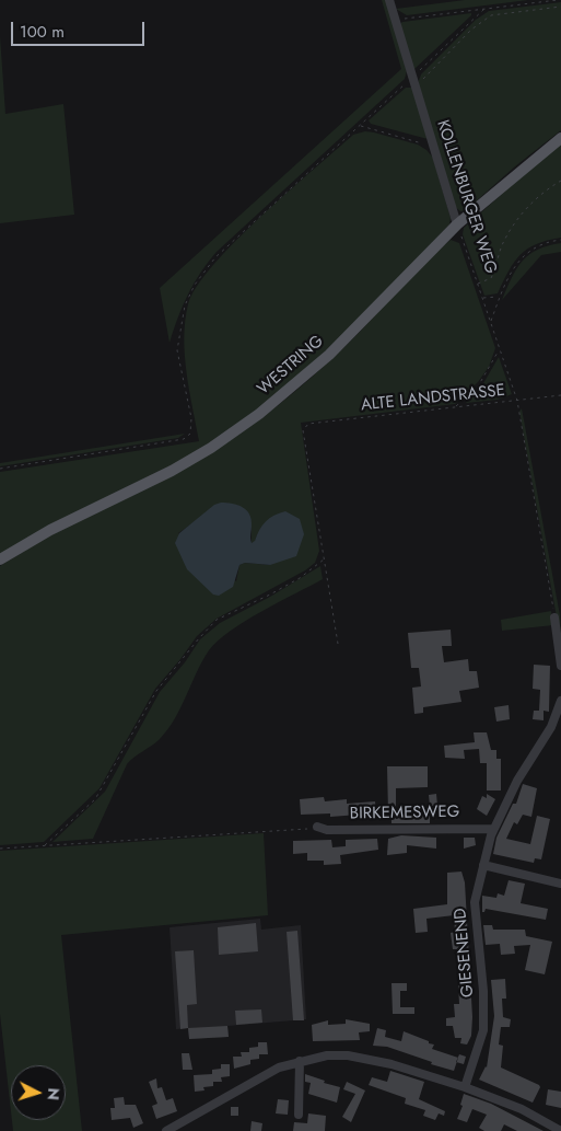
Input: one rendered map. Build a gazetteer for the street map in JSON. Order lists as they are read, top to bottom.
{
  "streets": {
    "main road": ["WESTRING"],
    "street": ["KOLLENBURGER WEG", "BIRKEMESWEG", "GIESENEND"],
    "path": ["ALTE LANDSTRASSE"]
  },
  "crossings": [
    ["KOLLENBURGER WEG", "WESTRING"],
    ["KOLLENBURGER WEG", "ALTE LANDSTRASSE"],
    ["BIRKEMESWEG", "GIESENEND"]
  ],
  "scale_bar": "100 m",
  "north": "right"
}
